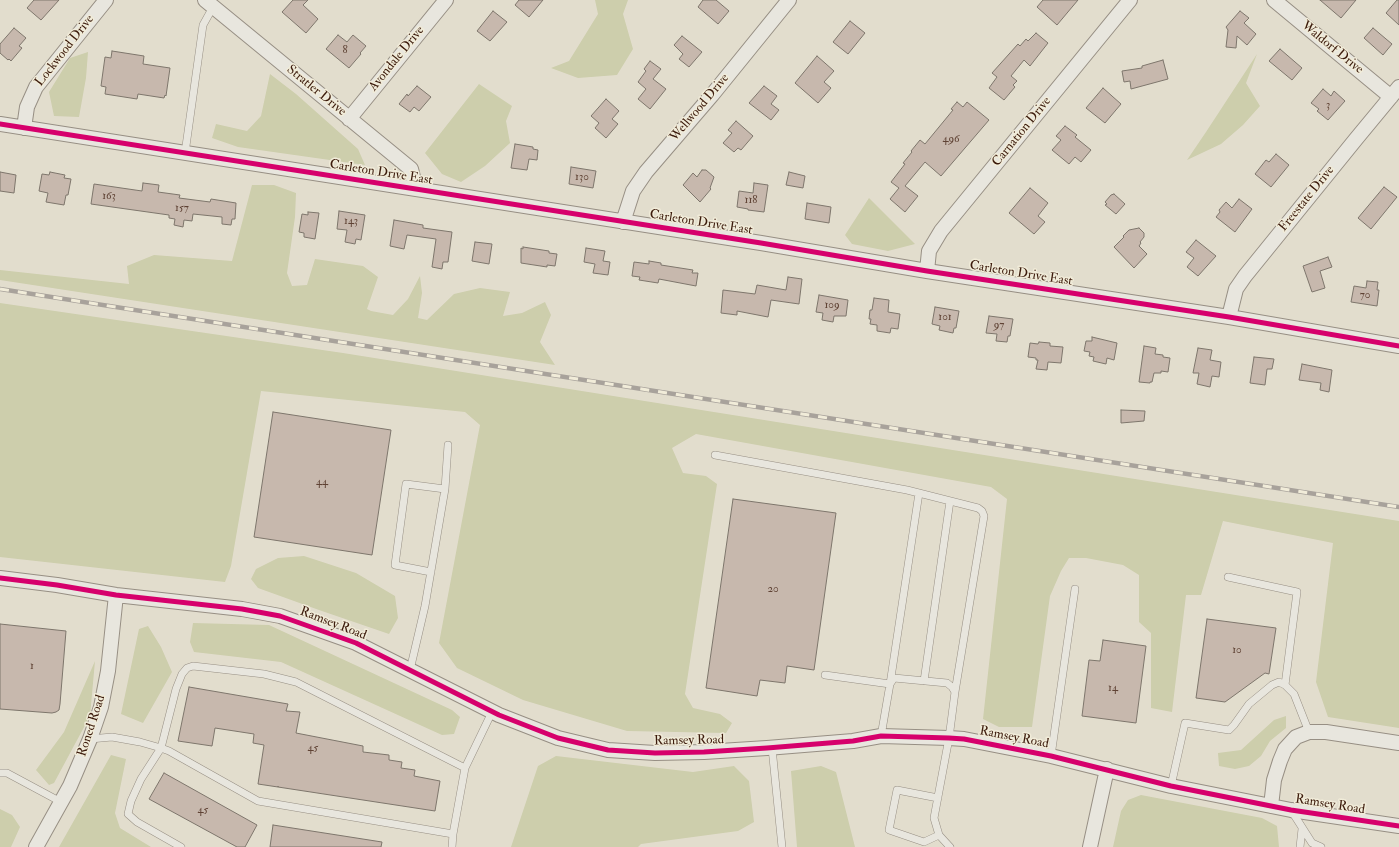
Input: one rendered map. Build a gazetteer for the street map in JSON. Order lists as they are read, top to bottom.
{
  "streets": {
    "street": [
      "Waldorf Drive",
      "Lockwood Drive",
      "Avondale Drive",
      "Stratler Drive",
      "Wellwood Drive",
      "Carnation Drive",
      "Carleton Drive East",
      "Freestate Drive",
      "Ramsey Road",
      "Roned Road"
    ]
  },
  "crossings": [
    ["Waldorf Drive", "Freestate Drive"],
    ["Lockwood Drive", "Carleton Drive East"],
    ["Avondale Drive", "Stratler Drive"],
    ["Stratler Drive", "Carleton Drive East"],
    ["Wellwood Drive", "Carleton Drive East"],
    ["Carnation Drive", "Carleton Drive East"],
    ["Carleton Drive East", "Freestate Drive"],
    ["Ramsey Road", "Roned Road"]
  ],
  "house_numbers": [
    "8",
    "3",
    "496",
    "130",
    "163",
    "118",
    "157",
    "143",
    "70",
    "109",
    "101",
    "97",
    "44",
    "20",
    "10",
    "1",
    "14",
    "45",
    "45"
  ]
}
